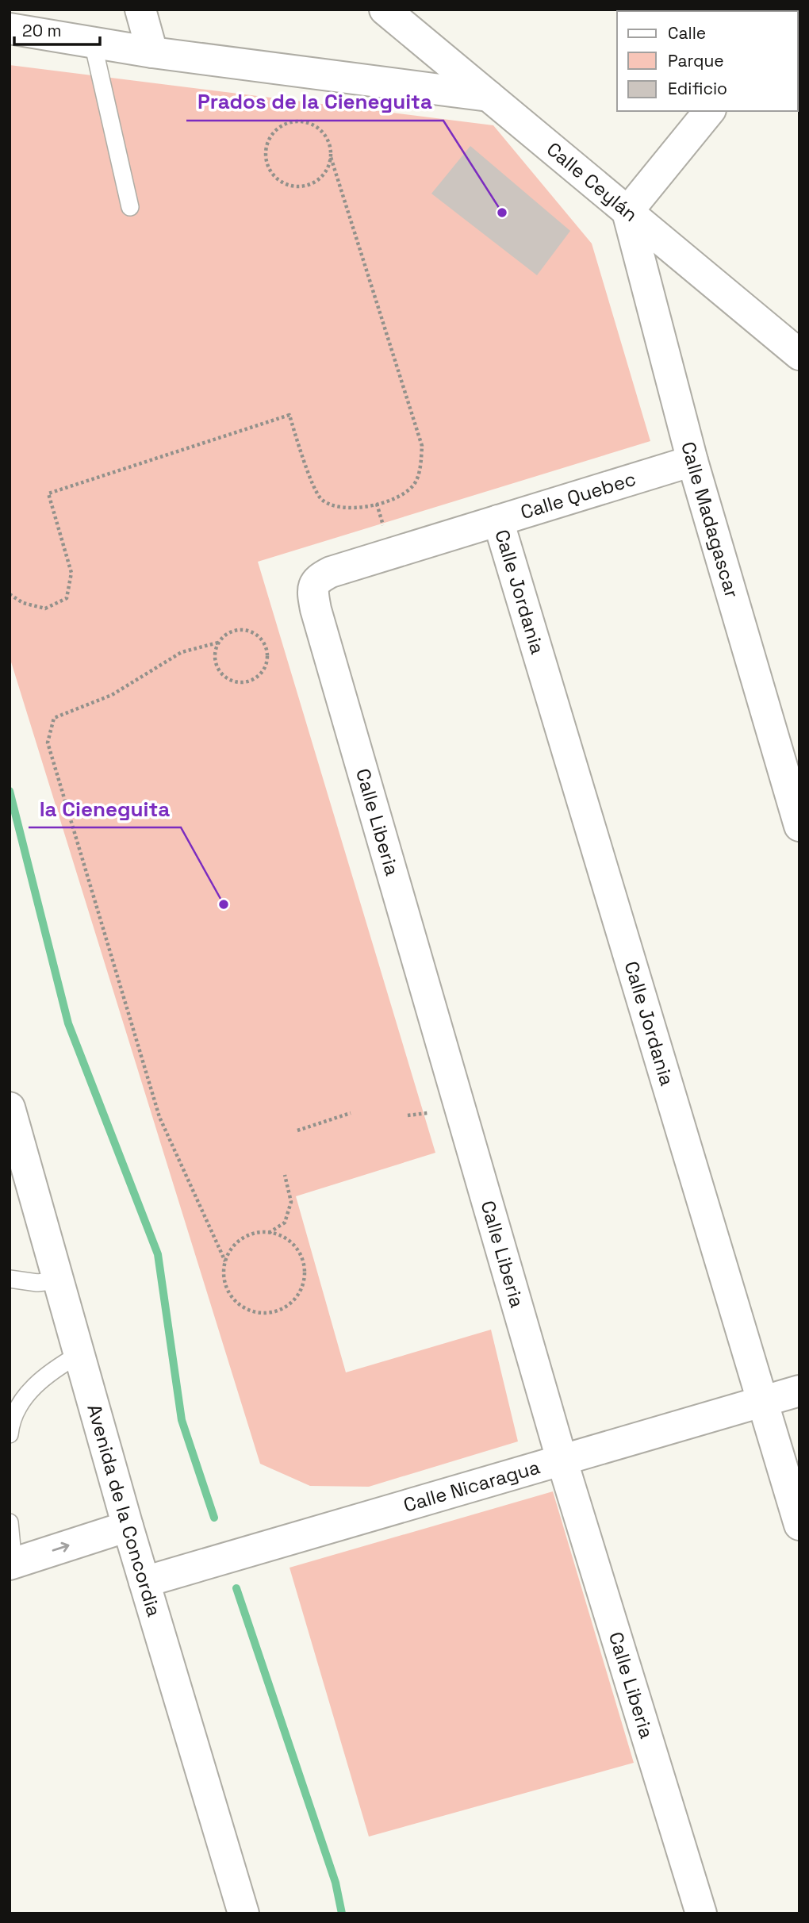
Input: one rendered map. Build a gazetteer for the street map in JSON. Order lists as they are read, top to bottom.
{
  "streets": {
    "street": [
      "Calle Ceylán",
      "Calle Quebec",
      "Calle Madagascar",
      "Calle Jordania",
      "Calle Liberia",
      "Calle Nicaragua",
      "Avenida de la Concordia"
    ]
  },
  "crossings": [
    ["Calle Ceylán", "Calle Madagascar"],
    ["Calle Quebec", "Calle Madagascar"],
    ["Calle Quebec", "Calle Jordania"],
    ["Calle Quebec", "Calle Liberia"],
    ["Calle Jordania", "Calle Nicaragua"],
    ["Calle Liberia", "Calle Nicaragua"],
    ["Calle Nicaragua", "Avenida de la Concordia"]
  ],
  "places": ["Prados de la Cieneguita", "la Cieneguita"],
  "legend": ["Calle", "Parque", "Edificio"],
  "scale_bar": "20 m"
}
